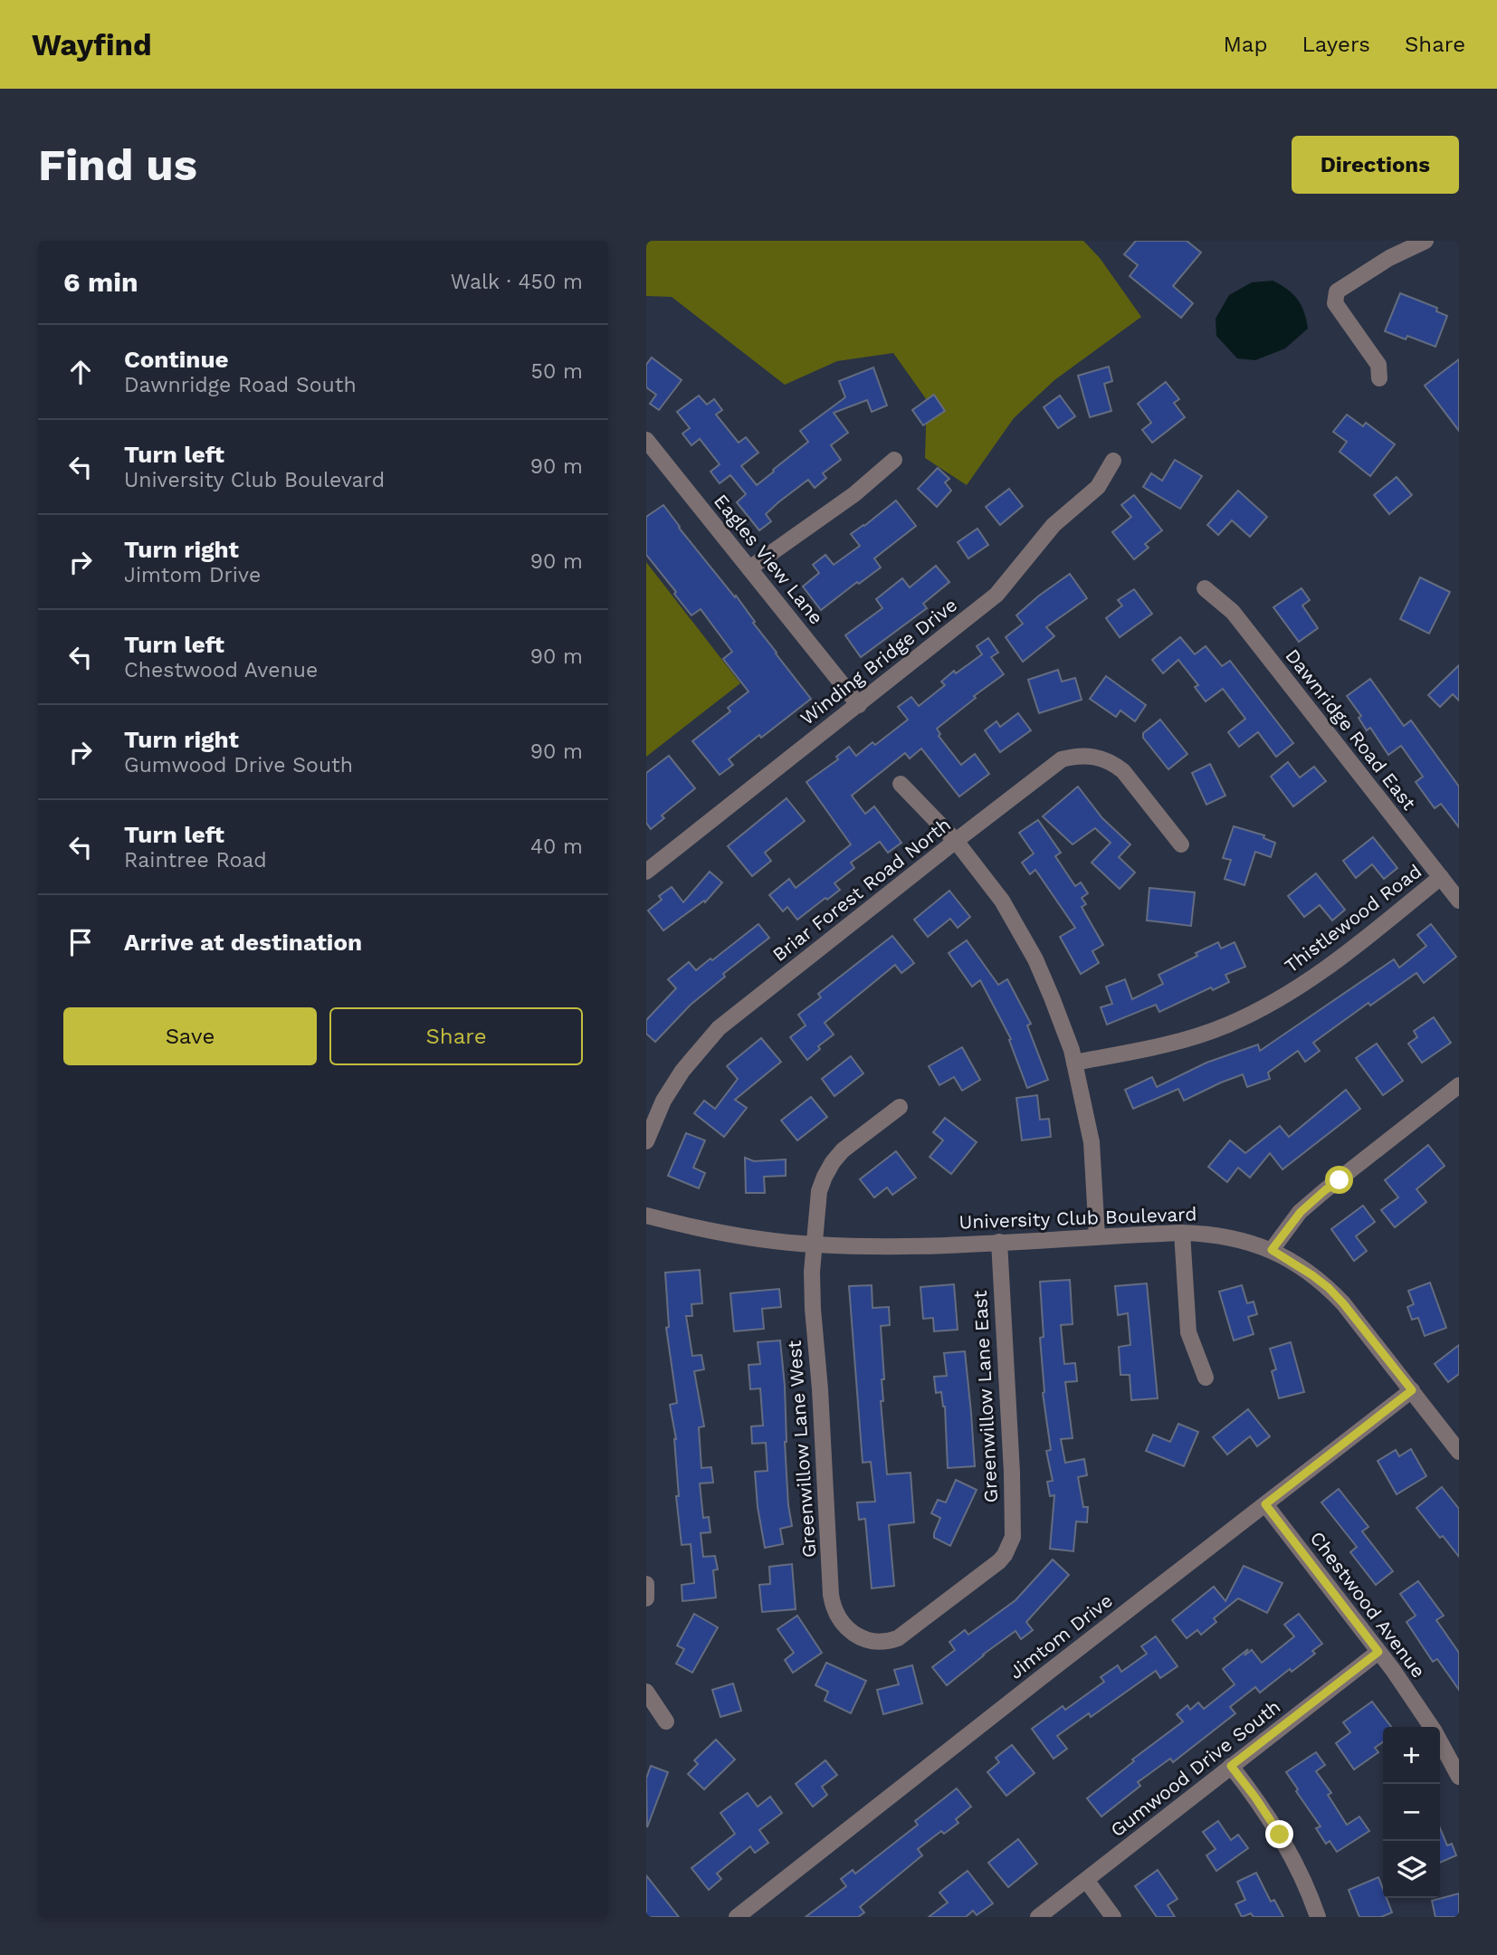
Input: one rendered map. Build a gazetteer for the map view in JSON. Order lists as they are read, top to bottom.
{
  "streets": {
    "street": [
      "Eagles View Lane",
      "Winding Bridge Drive",
      "Dawnridge Road East",
      "Briar Forest Road North",
      "Thistlewood Road",
      "University Club Boulevard",
      "Greenwillow Lane East",
      "Greenwillow Lane West",
      "Chestwood Avenue",
      "Jimtom Drive",
      "Gumwood Drive South"
    ]
  },
  "crossings": [
    ["Eagles View Lane", "Winding Bridge Drive"],
    ["Dawnridge Road East", "Thistlewood Road"],
    ["University Club Boulevard", "Greenwillow Lane East"],
    ["University Club Boulevard", "Greenwillow Lane West"],
    ["University Club Boulevard", "Jimtom Drive"],
    ["Greenwillow Lane East", "Greenwillow Lane West"],
    ["Chestwood Avenue", "Jimtom Drive"],
    ["Chestwood Avenue", "Gumwood Drive South"]
  ],
  "page": {
    "header": "Wayfind",
    "nav": ["Map", "Layers", "Share"],
    "buttons": [
      "Directions",
      ["Save", "Share"]
    ],
    "title": "Find us",
    "heading": ["6 min", "Walk · 450 m"],
    "list": [
      ["Continue", "Dawnridge Road South", "50 m"],
      ["Turn left", "University Club Boulevard", "90 m"],
      ["Turn right", "Jimtom Drive", "90 m"],
      ["Turn left", "Chestwood Avenue", "90 m"],
      ["Turn right", "Gumwood Drive South", "90 m"],
      ["Turn left", "Raintree Road", "40 m"],
      "Arrive at destination"
    ],
    "map_buttons": ["+", "−"]
  }
}
